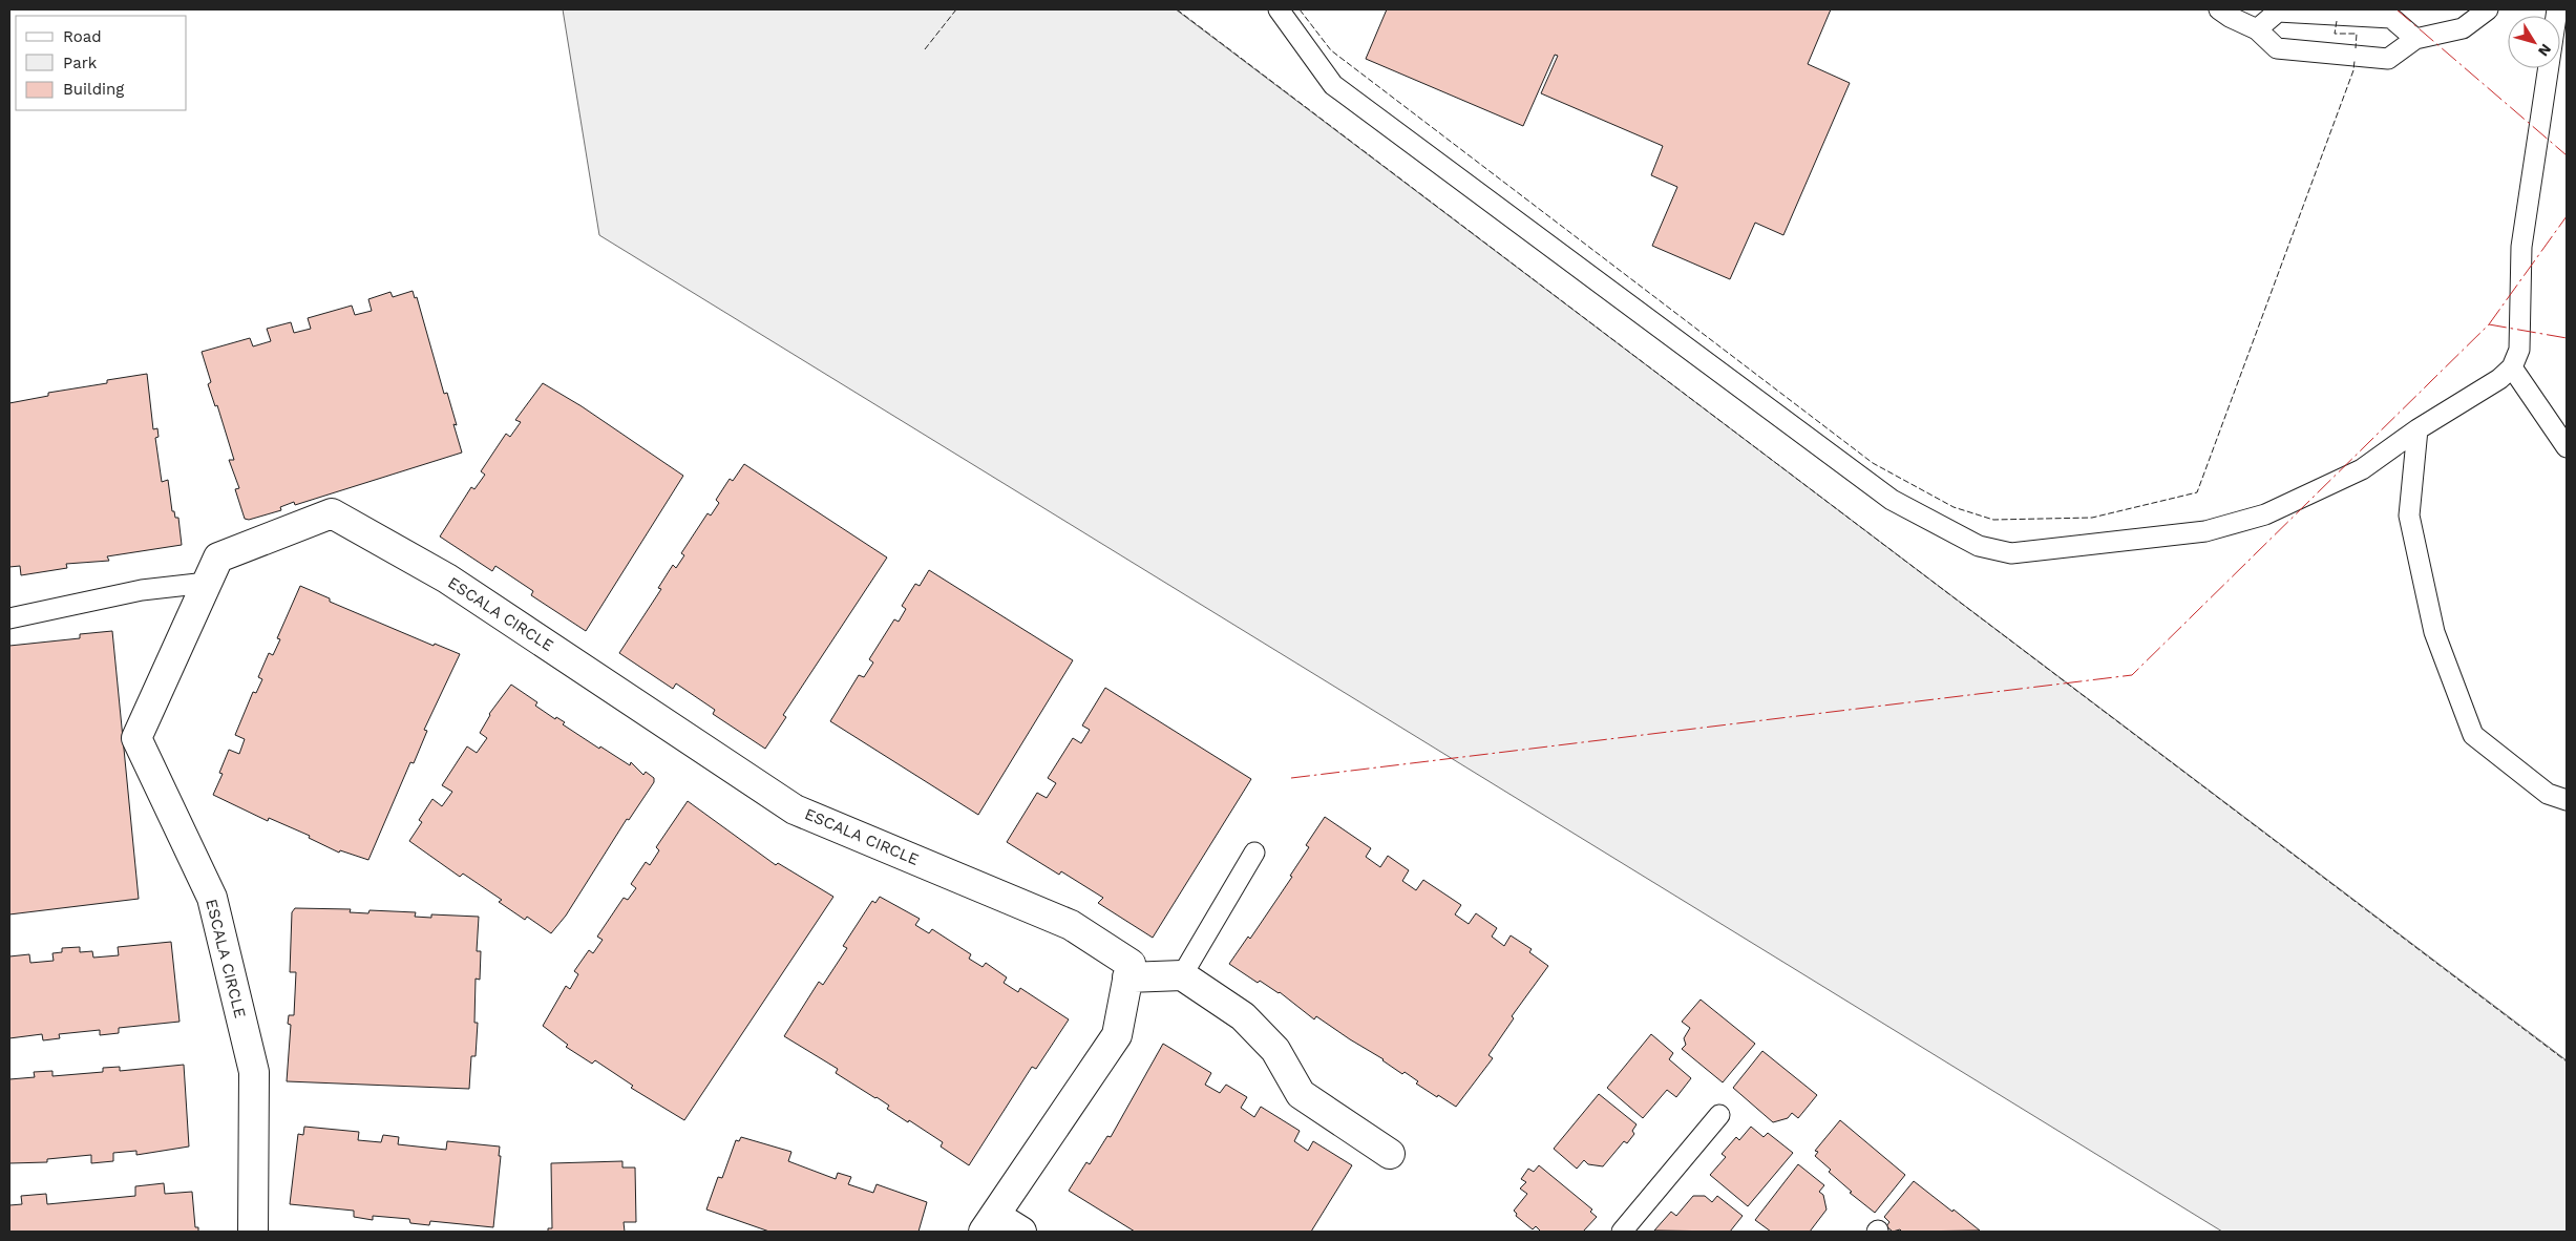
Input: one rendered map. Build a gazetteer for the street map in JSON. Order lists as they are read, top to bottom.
{
  "streets": {
    "street": ["ESCALA CIRCLE"]
  },
  "legend": ["Road", "Park", "Building"],
  "north": "bottom right"
}
